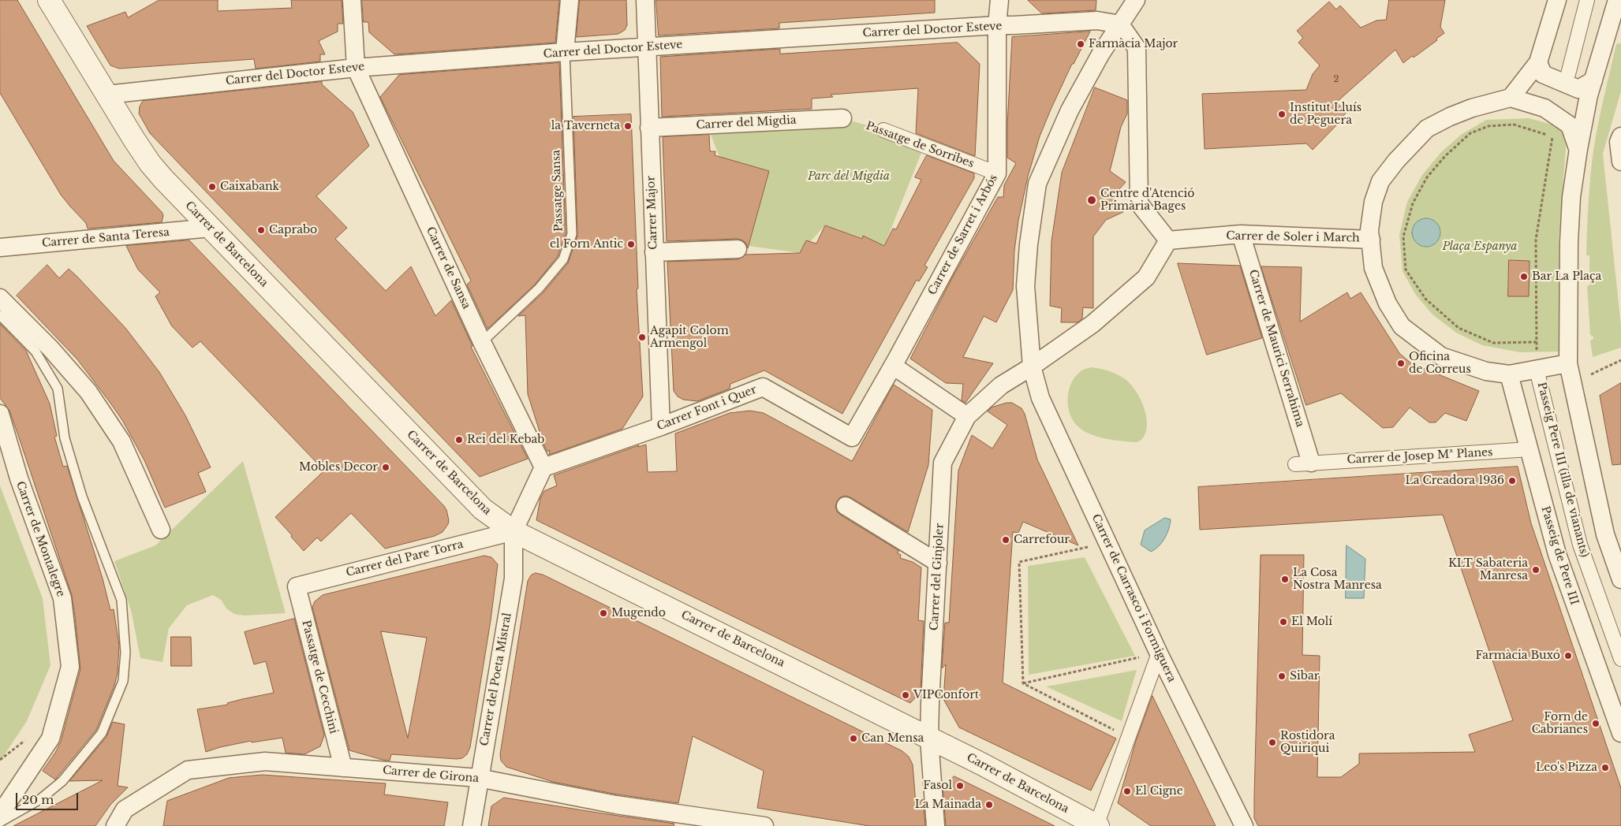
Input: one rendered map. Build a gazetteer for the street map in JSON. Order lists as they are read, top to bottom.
{
  "streets": {
    "street": [
      "Carrer del Doctor Esteve",
      "Carrer del Migdia",
      "Passatge de Sorribes",
      "Carrer Major",
      "Carrer de Sarret i Arbós",
      "Carrer de Soler i March",
      "Carrer de Santa Teresa",
      "Carrer de Barcelona",
      "Carrer de Sansa",
      "Carrer de Maurici Serrahima",
      "Carrer Font i Quer",
      "Carrer de Josep Mª Planes",
      "Passeig Pere III (illa de vianants)",
      "Carrer de Montalegre",
      "Passeig de Pere III",
      "Carrer del Pare Torra",
      "Carrer del Ginjoler",
      "Carrer de Carrasco i Formiguera",
      "Passatge de Cecchini",
      "Carrer del Poeta Mistral",
      "Carrer de Girona"
    ],
    "lane": ["Passatge Sansa"]
  },
  "crossings": [
    ["Carrer del Doctor Esteve", "Passatge Sansa"],
    ["Carrer del Doctor Esteve", "Carrer Major"],
    ["Carrer del Doctor Esteve", "Carrer de Sarret i Arbós"],
    ["Carrer del Doctor Esteve", "Carrer de Barcelona"],
    ["Carrer del Doctor Esteve", "Carrer de Sansa"],
    ["Carrer del Doctor Esteve", "Carrer de Carrasco i Formiguera"],
    ["Carrer del Migdia", "Carrer Major"],
    ["Passatge de Sorribes", "Carrer de Sarret i Arbós"],
    ["Passatge Sansa", "Carrer de Sansa"],
    ["Carrer Major", "Carrer Font i Quer"],
    ["Carrer de Sarret i Arbós", "Carrer Font i Quer"],
    ["Carrer de Soler i March", "Carrer de Maurici Serrahima"],
    ["Carrer de Santa Teresa", "Carrer de Barcelona"],
    ["Carrer de Barcelona", "Carrer del Pare Torra"],
    ["Carrer de Barcelona", "Carrer del Ginjoler"],
    ["Carrer de Barcelona", "Carrer del Poeta Mistral"],
    ["Carrer de Sansa", "Carrer Font i Quer"],
    ["Carrer de Maurici Serrahima", "Carrer de Josep Mª Planes"],
    ["Carrer de Josep Mª Planes", "Passeig de Pere III"],
    ["Carrer del Pare Torra", "Passatge de Cecchini"],
    ["Carrer del Pare Torra", "Carrer del Poeta Mistral"],
    ["Carrer del Ginjoler", "Carrer de Carrasco i Formiguera"],
    ["Passatge de Cecchini", "Carrer de Girona"],
    ["Carrer del Poeta Mistral", "Carrer de Girona"]
  ],
  "parks": ["Parc del Migdia", "Plaça Espanya"],
  "places": [
    "Farmàcia Major",
    "Institut Lluís de Peguera",
    "la Taverneta",
    "Caixabank",
    "Centre d'Atenció Primària Bages",
    "Caprabo",
    "el Forn Antic",
    "Bar La Plaça",
    "Agapit Colom Armengol",
    "Oficina de Correus",
    "Rei del Kebab",
    "Mobles Decor",
    "La Creadora 1936",
    "Carrefour",
    "KLT Sabateria Manresa",
    "La Cosa Nostra Manresa",
    "Mugendo",
    "El Molí",
    "Farmàcia Buxó",
    "Sibar",
    "VIPConfort",
    "Forn de Cabrianes",
    "Can Mensa",
    "Rostidora Quiriqui",
    "Leo's Pizza",
    "Fasol",
    "El Cigne",
    "La Mainada"
  ],
  "house_numbers": ["2"],
  "scale_bar": "20 m"
}
